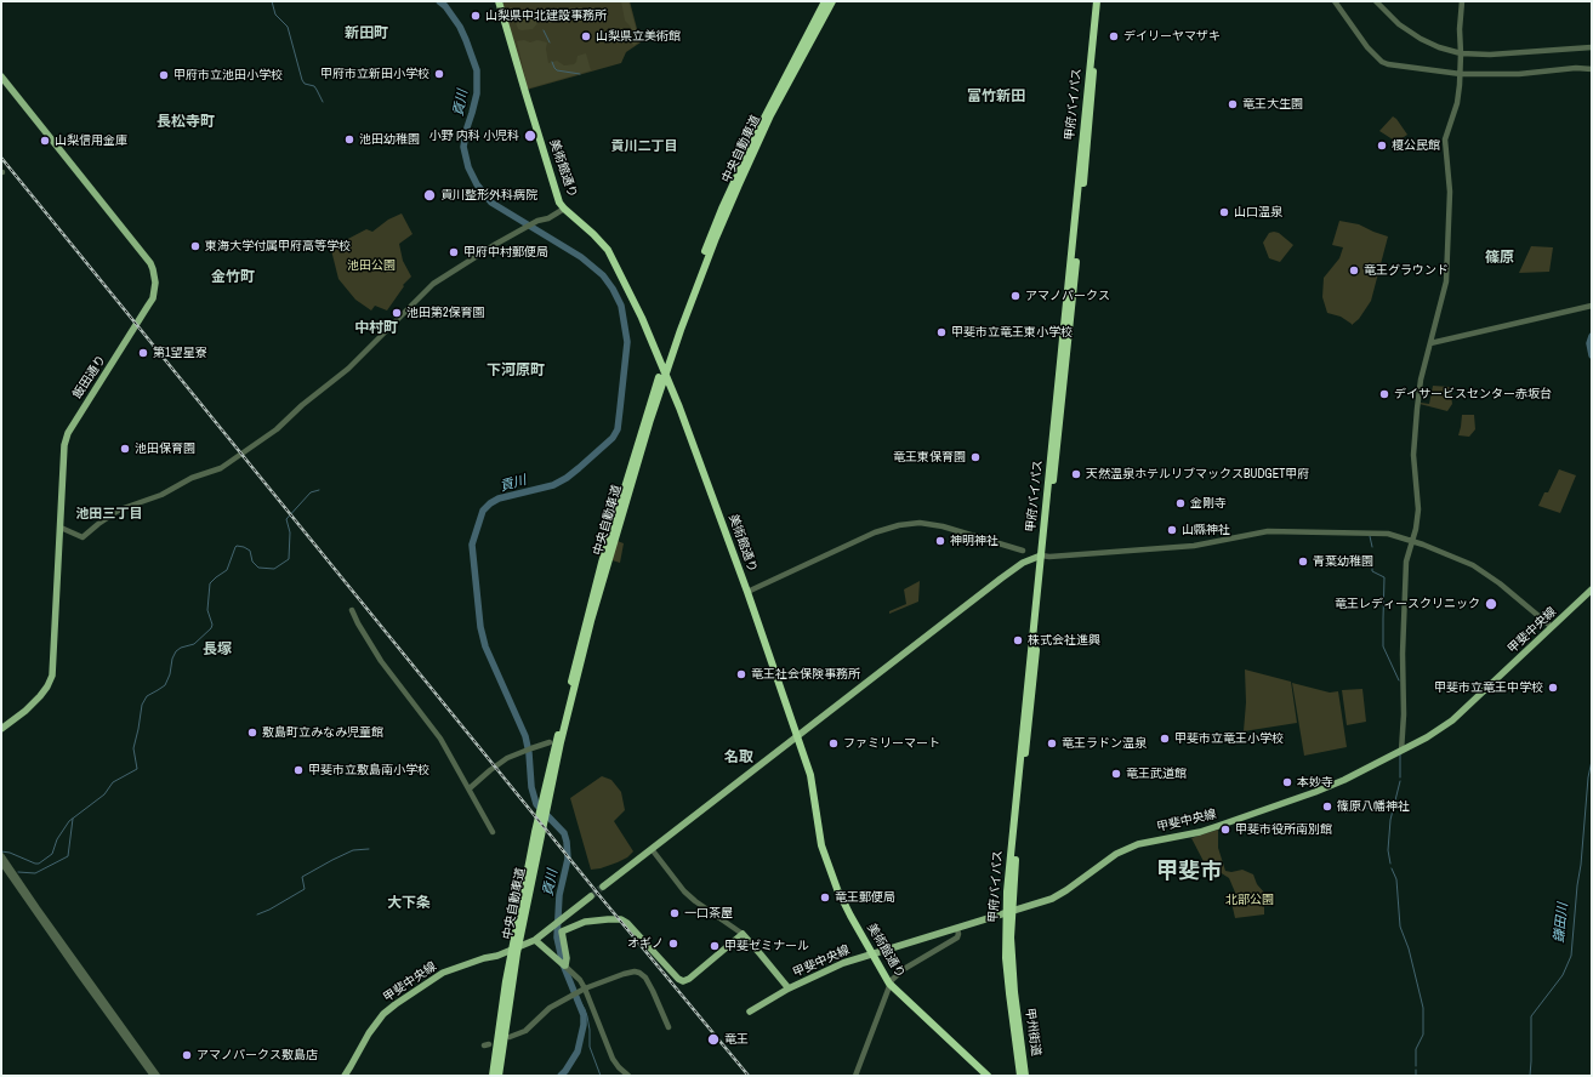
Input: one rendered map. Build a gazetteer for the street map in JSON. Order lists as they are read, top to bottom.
{
  "streets": {
    "highway": [
      "甲府バイパス",
      "中央自動車道",
      "美術館通り",
      "甲州街道"
    ],
    "main road": ["飯田通り", "甲斐中央線"]
  },
  "crossings": [
    ["甲府バイパス", "甲斐中央線"],
    ["甲府バイパス", "甲州街道"],
    ["美術館通り", "甲斐中央線"]
  ],
  "districts": [
    "新田町",
    "富竹新田",
    "長松寺町",
    "貢川二丁目",
    "篠原",
    "金竹町",
    "中村町",
    "下河原町",
    "池田三丁目",
    "長塚",
    "名取",
    "甲斐市",
    "大下条"
  ],
  "water": ["貢川", "鎌田川"],
  "parks": ["池田公園", "北部公園"],
  "places": [
    "山梨県中北建設事務所",
    "山梨県立美術館",
    "デイリーヤマザキ",
    "甲府市立新田小学校",
    "甲府市立池田小学校",
    "竜王大生園",
    "小野 内科 小児科",
    "池田幼稚園",
    "山梨信用金庫",
    "榎公民館",
    "貢川整形外科病院",
    "山口温泉",
    "東海大学付属甲府高等学校",
    "甲府中村郵便局",
    "竜王グラウンド",
    "アマノパークス",
    "池田第2保育園",
    "甲斐市立竜王東小学校",
    "第1望星寮",
    "デイサービスセンター赤坂台",
    "池田保育園",
    "竜王東保育園",
    "天然温泉ホテルリブマックスBUDGET甲府",
    "金剛寺",
    "山縣神社",
    "神明神社",
    "青葉幼稚園",
    "竜王レディースクリニック",
    "株式会社進興",
    "竜王社会保険事務所",
    "甲斐市立竜王中学校",
    "敷島町立みなみ児童館",
    "甲斐市立竜王小学校",
    "ファミリーマート",
    "竜王ラドン温泉",
    "甲斐市立敷島南小学校",
    "竜王武道館",
    "本妙寺",
    "篠原八幡神社",
    "甲斐市役所南別館",
    "竜王郵便局",
    "一口茶屋",
    "オギノ",
    "甲斐ゼミナール",
    "竜王",
    "アマノパークス敷島店"
  ]
}
